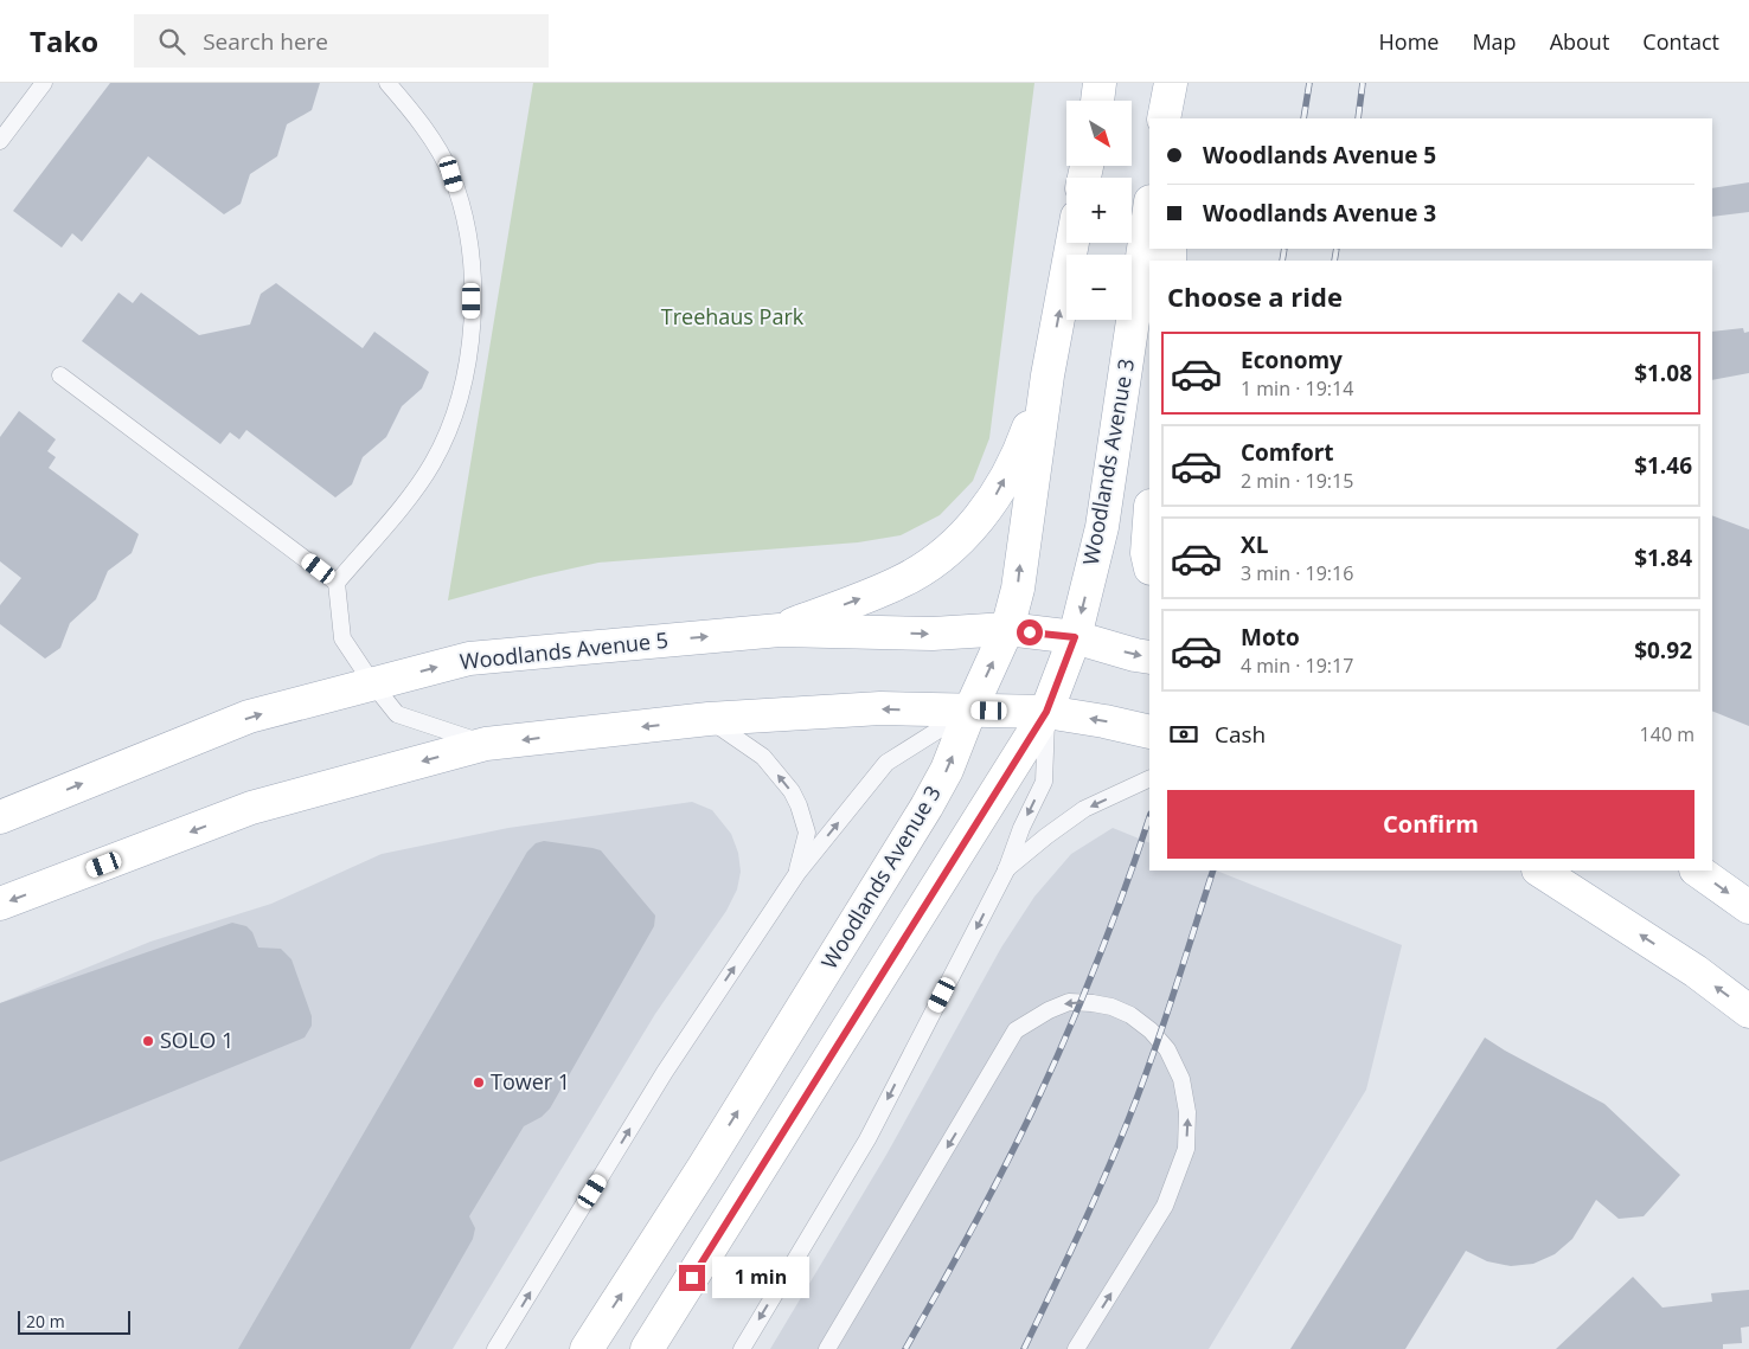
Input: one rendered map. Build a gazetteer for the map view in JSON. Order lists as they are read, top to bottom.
{
  "streets": {
    "main road": ["Woodlands Avenue 3", "Woodlands Avenue 5"]
  },
  "crossings": [
    ["Woodlands Avenue 3", "Woodlands Avenue 5"]
  ],
  "parks": ["Treehaus Park"],
  "places": ["SOLO 1", "Tower 1"],
  "scale_bar": "20 m",
  "north": "bottom right",
  "page": {
    "header": "Tako",
    "search": "Search here",
    "nav": [
      "Home",
      "Map",
      "About",
      "Contact"
    ],
    "map_buttons": ["+", "−"],
    "banner": ["Woodlands Avenue 5", "Woodlands Avenue 3"],
    "heading": "Choose a ride",
    "list": [
      {
        "name": "Economy",
        "note": "1 min · 19:14",
        "value": "$1.08"
      },
      {
        "name": "Comfort",
        "note": "2 min · 19:15",
        "value": "$1.46"
      },
      {
        "name": "XL",
        "note": "3 min · 19:16",
        "value": "$1.84"
      },
      {
        "name": "Moto",
        "note": "4 min · 19:17",
        "value": "$0.92"
      }
    ],
    "pay": ["Cash", "140 m"],
    "buttons": "Confirm",
    "bubble": "1 min",
    "scale": "20 m"
  }
}
